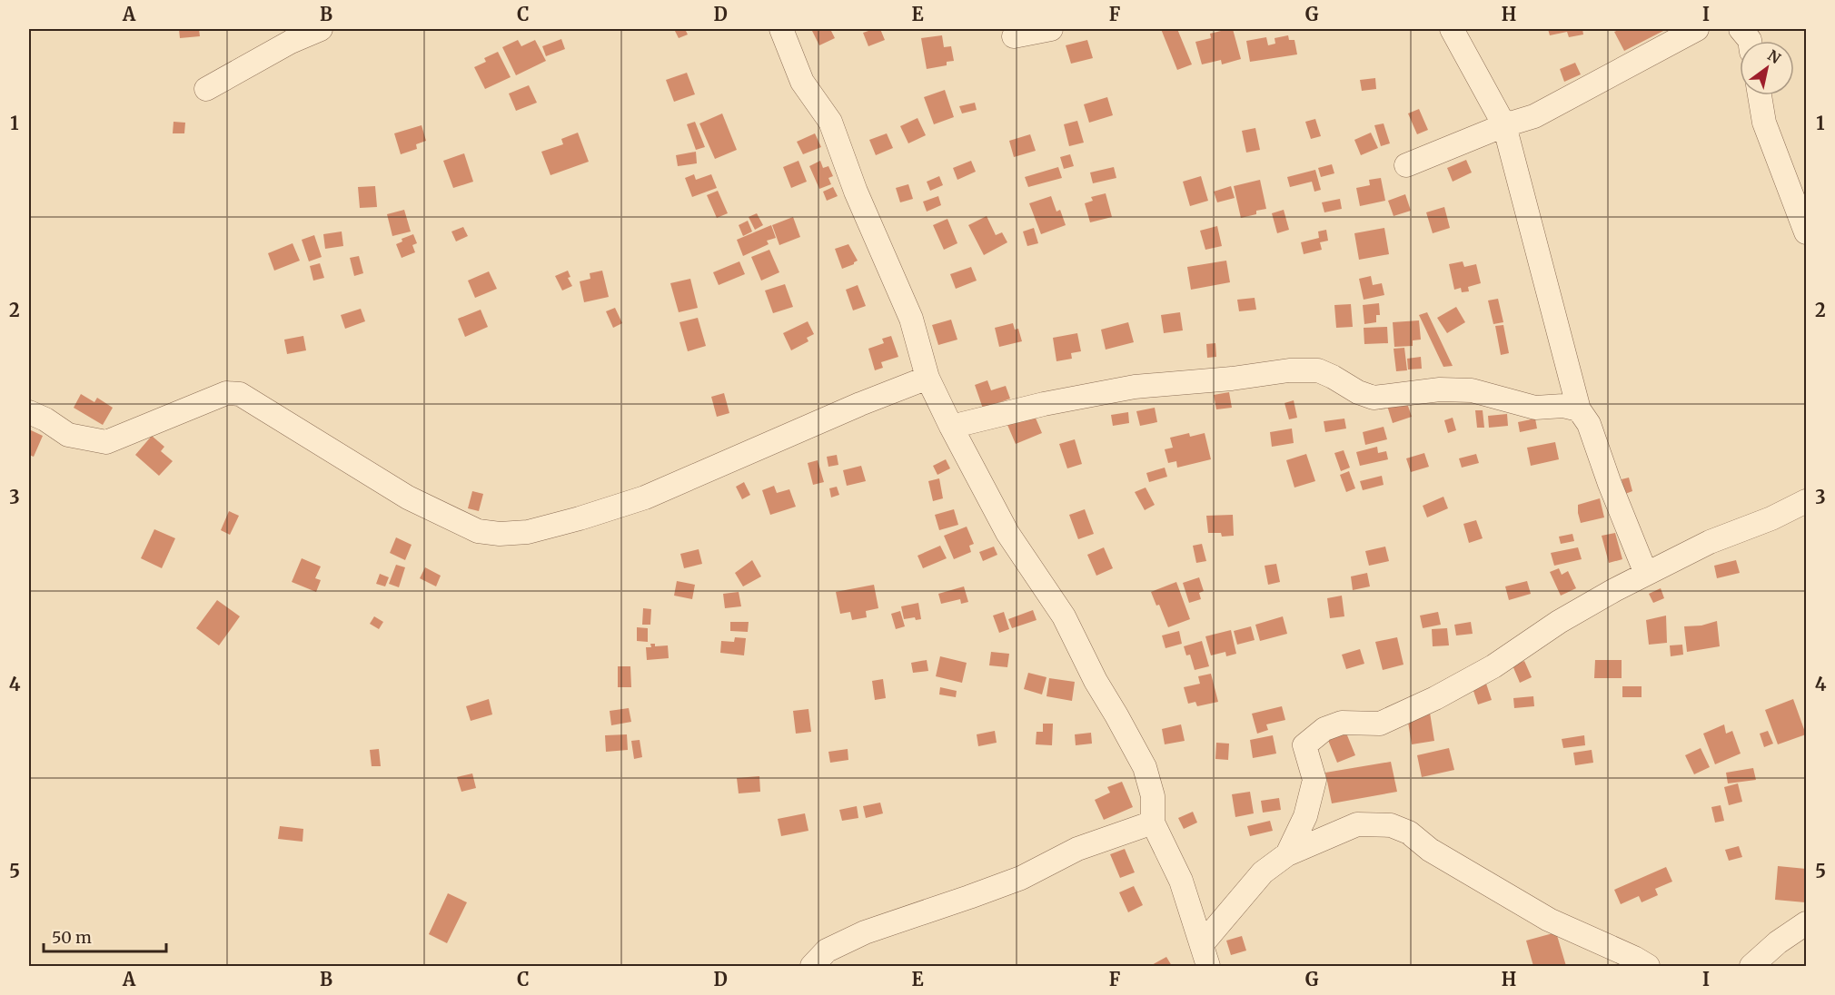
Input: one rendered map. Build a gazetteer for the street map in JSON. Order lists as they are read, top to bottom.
{
  "scale_bar": "50 m",
  "north": "top right",
  "grid": {
    "columns": [
      "A",
      "B",
      "C",
      "D",
      "E",
      "F",
      "G",
      "H",
      "I"
    ],
    "rows": [
      "1",
      "2",
      "3",
      "4",
      "5"
    ]
  }
}
